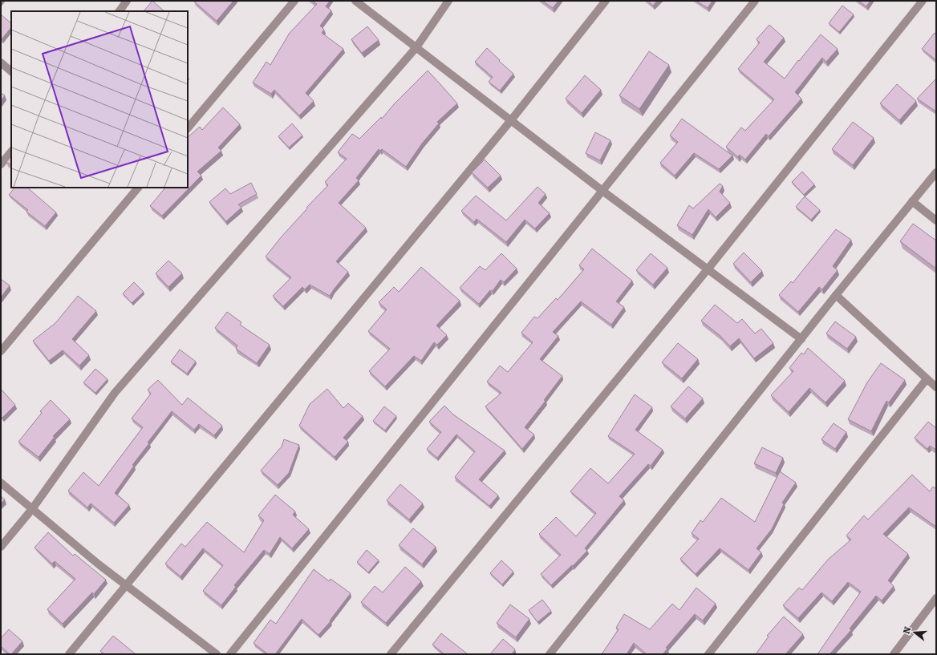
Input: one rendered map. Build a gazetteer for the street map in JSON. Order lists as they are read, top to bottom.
{
  "north": "left"
}
